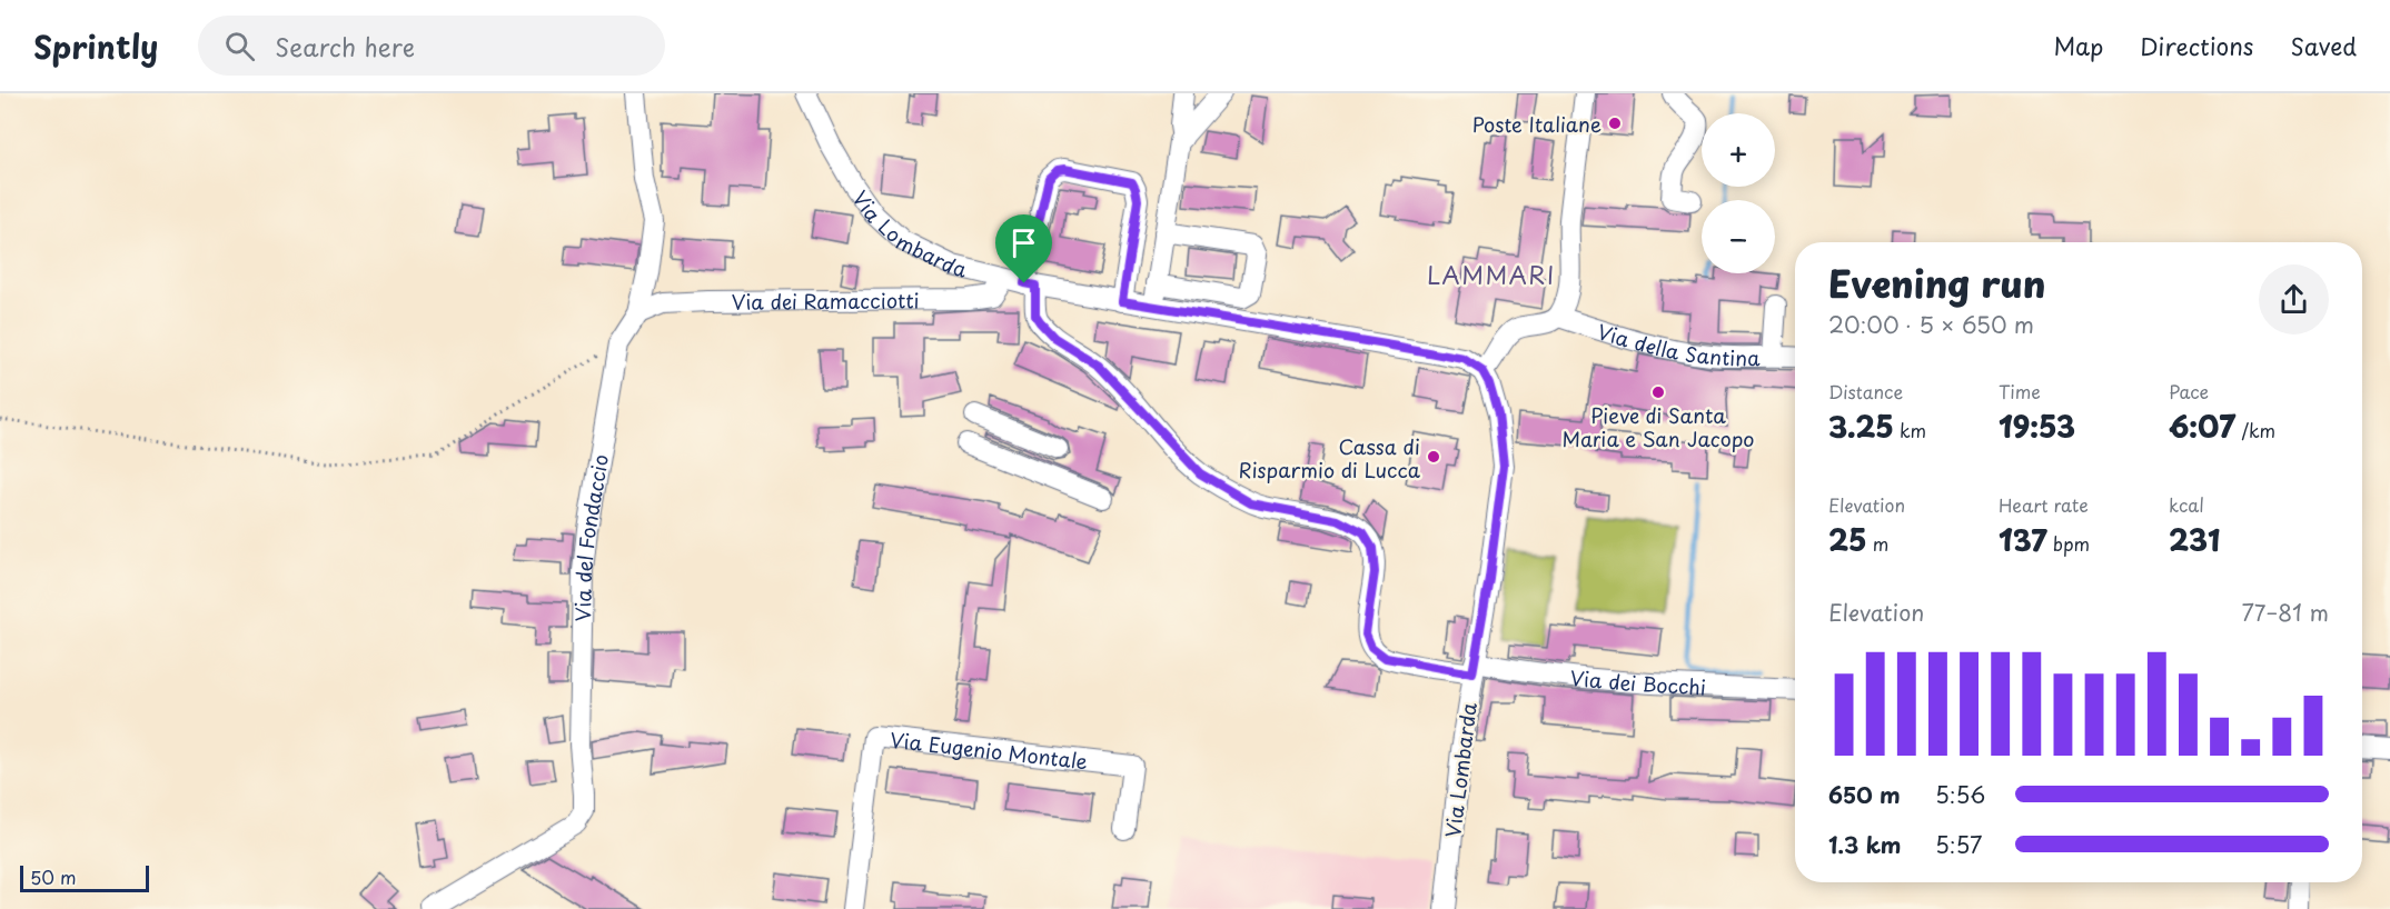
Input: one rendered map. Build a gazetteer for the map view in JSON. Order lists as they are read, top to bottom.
{
  "streets": {
    "street": [
      "Via Lombarda",
      "Via dei Ramacciotti",
      "Via della Santina",
      "Via del Fondaccio",
      "Via dei Bocchi",
      "Via Eugenio Montale"
    ]
  },
  "crossings": [
    ["Via Lombarda", "Via dei Ramacciotti"],
    ["Via Lombarda", "Via dei Bocchi"],
    ["Via dei Ramacciotti", "Via del Fondaccio"]
  ],
  "districts": ["LAMMARI"],
  "places": ["Poste Italiane", "Pieve di Santa Maria e San Jacopo", "Cassa di Risparmio di Lucca"],
  "scale_bar": "50 m",
  "page": {
    "header": "Sprintly",
    "search": "Search here",
    "nav": ["Map", "Directions", "Saved"],
    "map_buttons": ["+", "−"],
    "heading": ["Evening run", "20:00 · 5 × 650 m"],
    "stats": [
      ["Distance", "3.25 km"],
      ["Time", "19:53"],
      ["Pace", "6:07 /km"],
      ["Elevation", "25 m"],
      ["Heart rate", "137 bpm"],
      ["kcal", "231"]
    ],
    "chart": ["Elevation", "77–81 m"],
    "list": [
      {
        "name": "650 m",
        "note": "5:56"
      },
      {
        "name": "1.3 km",
        "note": "5:57"
      }
    ],
    "scale": "50 m"
  }
}
